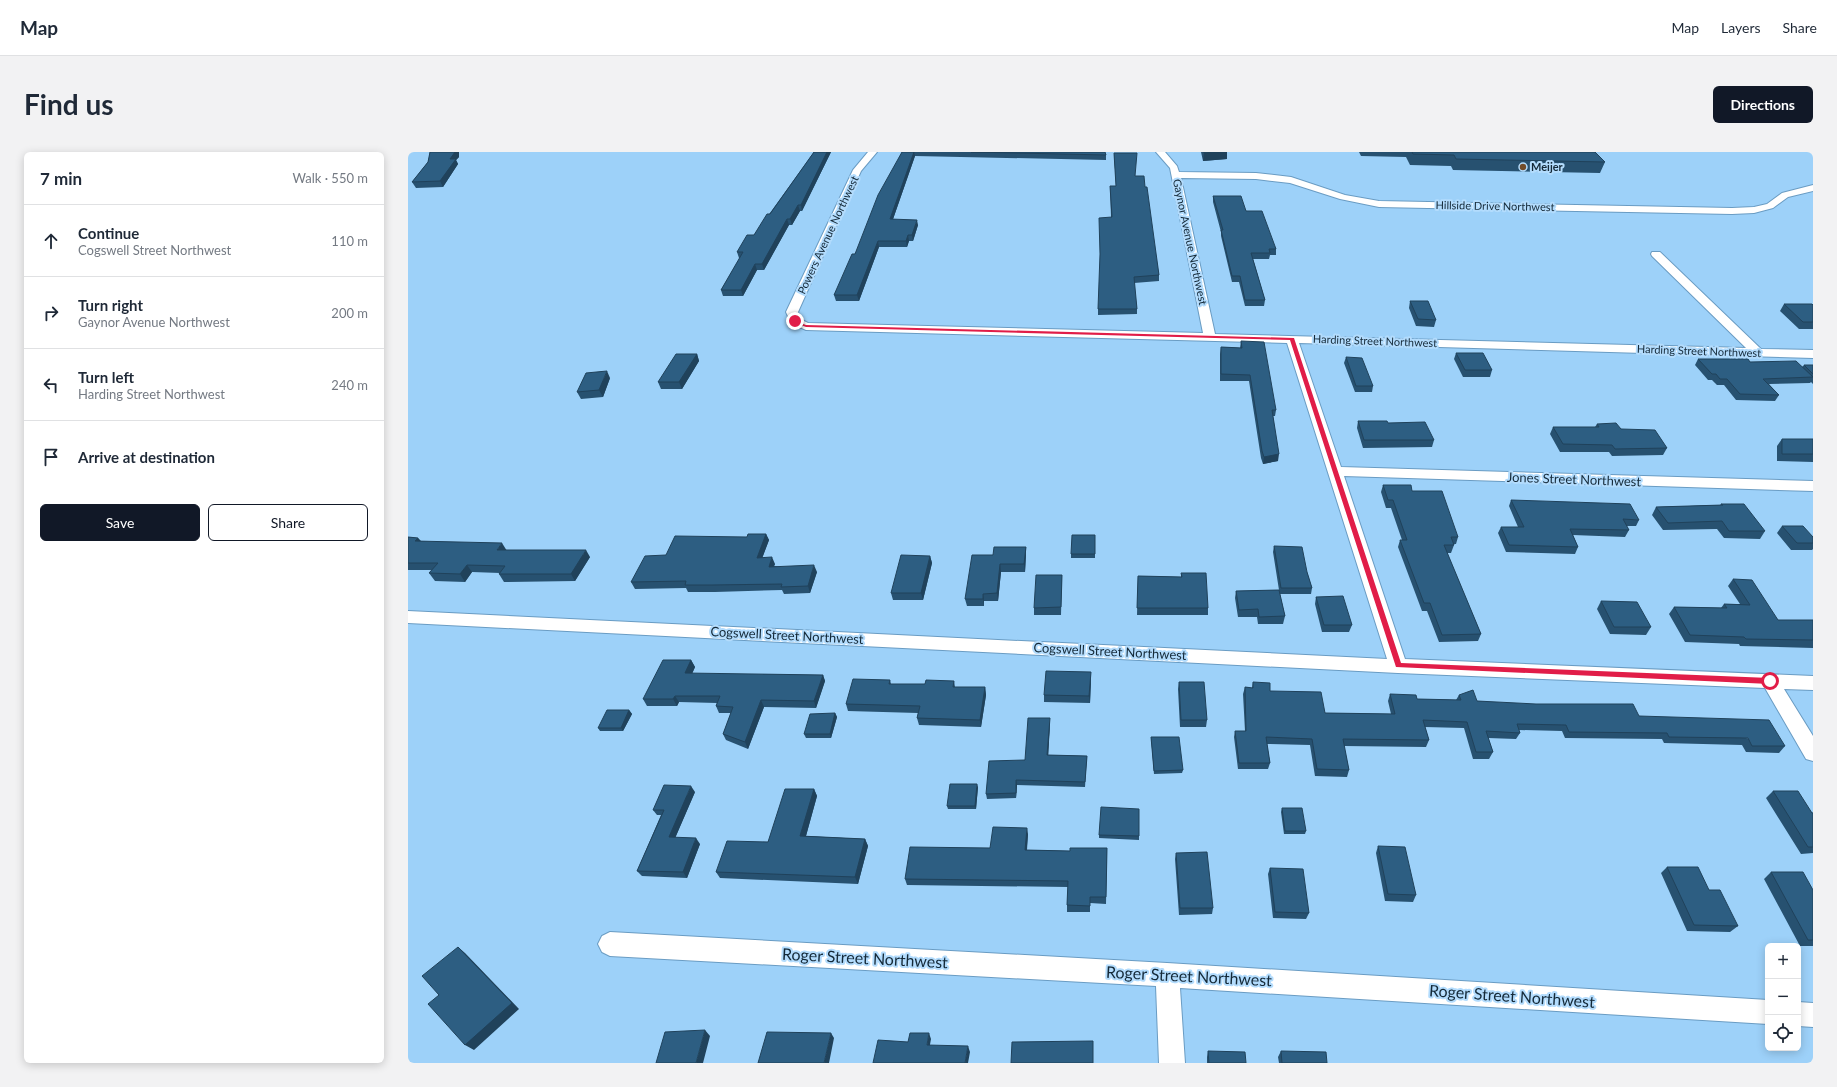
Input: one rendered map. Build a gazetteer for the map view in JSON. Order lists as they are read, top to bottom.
{
  "streets": {
    "street": [
      "Hillside Drive Northwest",
      "Powers Avenue Northwest",
      "Gaynor Avenue Northwest",
      "Harding Street Northwest",
      "Jones Street Northwest",
      "Cogswell Street Northwest",
      "Roger Street Northwest"
    ]
  },
  "crossings": [
    ["Hillside Drive Northwest", "Gaynor Avenue Northwest"],
    ["Powers Avenue Northwest", "Harding Street Northwest"],
    ["Gaynor Avenue Northwest", "Harding Street Northwest"]
  ],
  "places": ["Meijer"],
  "page": {
    "header": "Map",
    "nav": ["Map", "Layers", "Share"],
    "buttons": [
      "Directions",
      ["Save", "Share"]
    ],
    "title": "Find us",
    "heading": ["7 min", "Walk · 550 m"],
    "list": [
      ["Continue", "Cogswell Street Northwest", "110 m"],
      ["Turn right", "Gaynor Avenue Northwest", "200 m"],
      ["Turn left", "Harding Street Northwest", "240 m"],
      "Arrive at destination"
    ],
    "map_buttons": ["+", "−"]
  }
}
